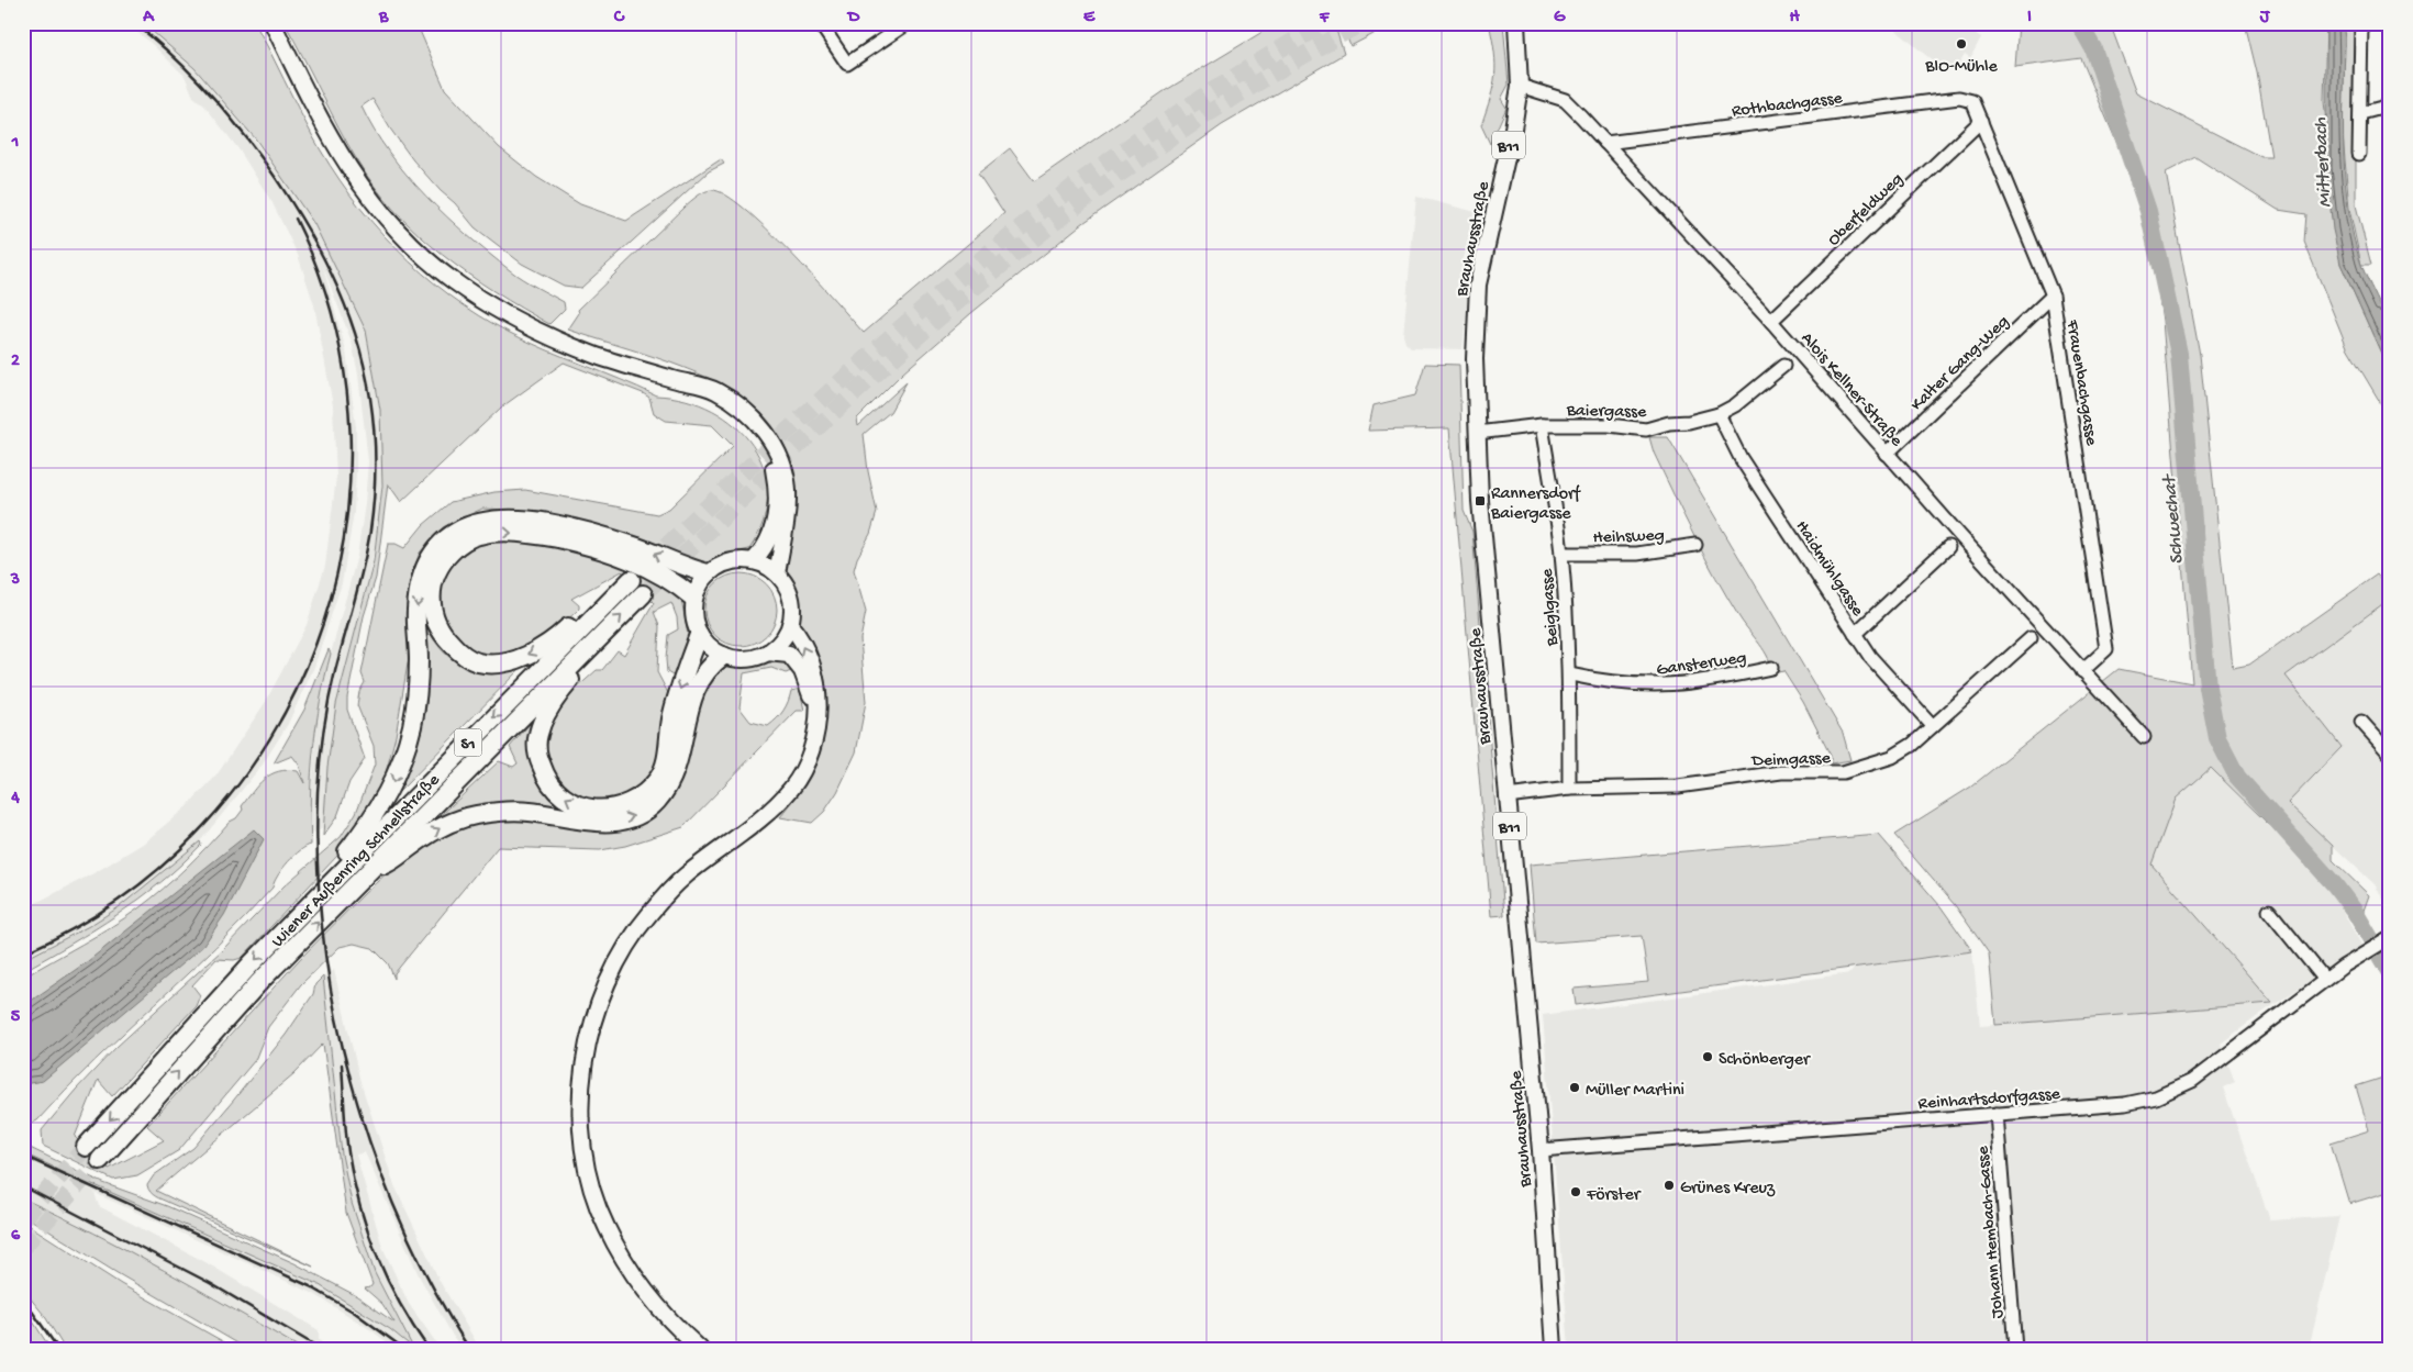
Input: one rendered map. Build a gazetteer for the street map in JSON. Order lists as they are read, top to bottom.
{
  "streets": {
    "highway": ["S1", "Wiener Außenring Schnellstraße"],
    "main road": ["B11", "Brauhausstraße"],
    "street": [
      "Rothbachgasse",
      "Oberfeldweg",
      "Kalter Gang-Weg",
      "Frauenbachgasse",
      "Alois Kellner-Straße",
      "Baiergasse",
      "Heihsweg",
      "Haidmühlgasse",
      "Beiglgasse",
      "Gansterweg",
      "Deimgasse",
      "Reinhartsdorfgasse",
      "Johann Hembach-Gasse"
    ]
  },
  "crossings": [
    ["Rothbachgasse", "Frauenbachgasse"],
    ["Rothbachgasse", "Alois Kellner-Straße"],
    ["Oberfeldweg", "Frauenbachgasse"],
    ["Oberfeldweg", "Alois Kellner-Straße"],
    ["Brauhausstraße", "Alois Kellner-Straße"],
    ["Brauhausstraße", "Baiergasse"],
    ["Brauhausstraße", "Deimgasse"],
    ["Brauhausstraße", "Reinhartsdorfgasse"],
    ["Kalter Gang-Weg", "Frauenbachgasse"],
    ["Kalter Gang-Weg", "Alois Kellner-Straße"],
    ["Frauenbachgasse", "Alois Kellner-Straße"],
    ["Baiergasse", "Haidmühlgasse"],
    ["Baiergasse", "Beiglgasse"],
    ["Heihsweg", "Beiglgasse"],
    ["Haidmühlgasse", "Deimgasse"],
    ["Beiglgasse", "Gansterweg"],
    ["Beiglgasse", "Deimgasse"],
    ["Reinhartsdorfgasse", "Johann Hembach-Gasse"]
  ],
  "water": ["Mitterbach", "Schwechat"],
  "places": {
    "other": [
      "BIO-Mühle",
      "Schönberger",
      "Müller Martini",
      "Grünes Kreuz",
      "Förster"
    ],
    "transit": ["Rannersdorf Baiergasse"]
  },
  "grid": {
    "columns": [
      "A",
      "B",
      "C",
      "D",
      "E",
      "F",
      "G",
      "H",
      "I",
      "J"
    ],
    "rows": [
      "1",
      "2",
      "3",
      "4",
      "5",
      "6"
    ]
  }
}
